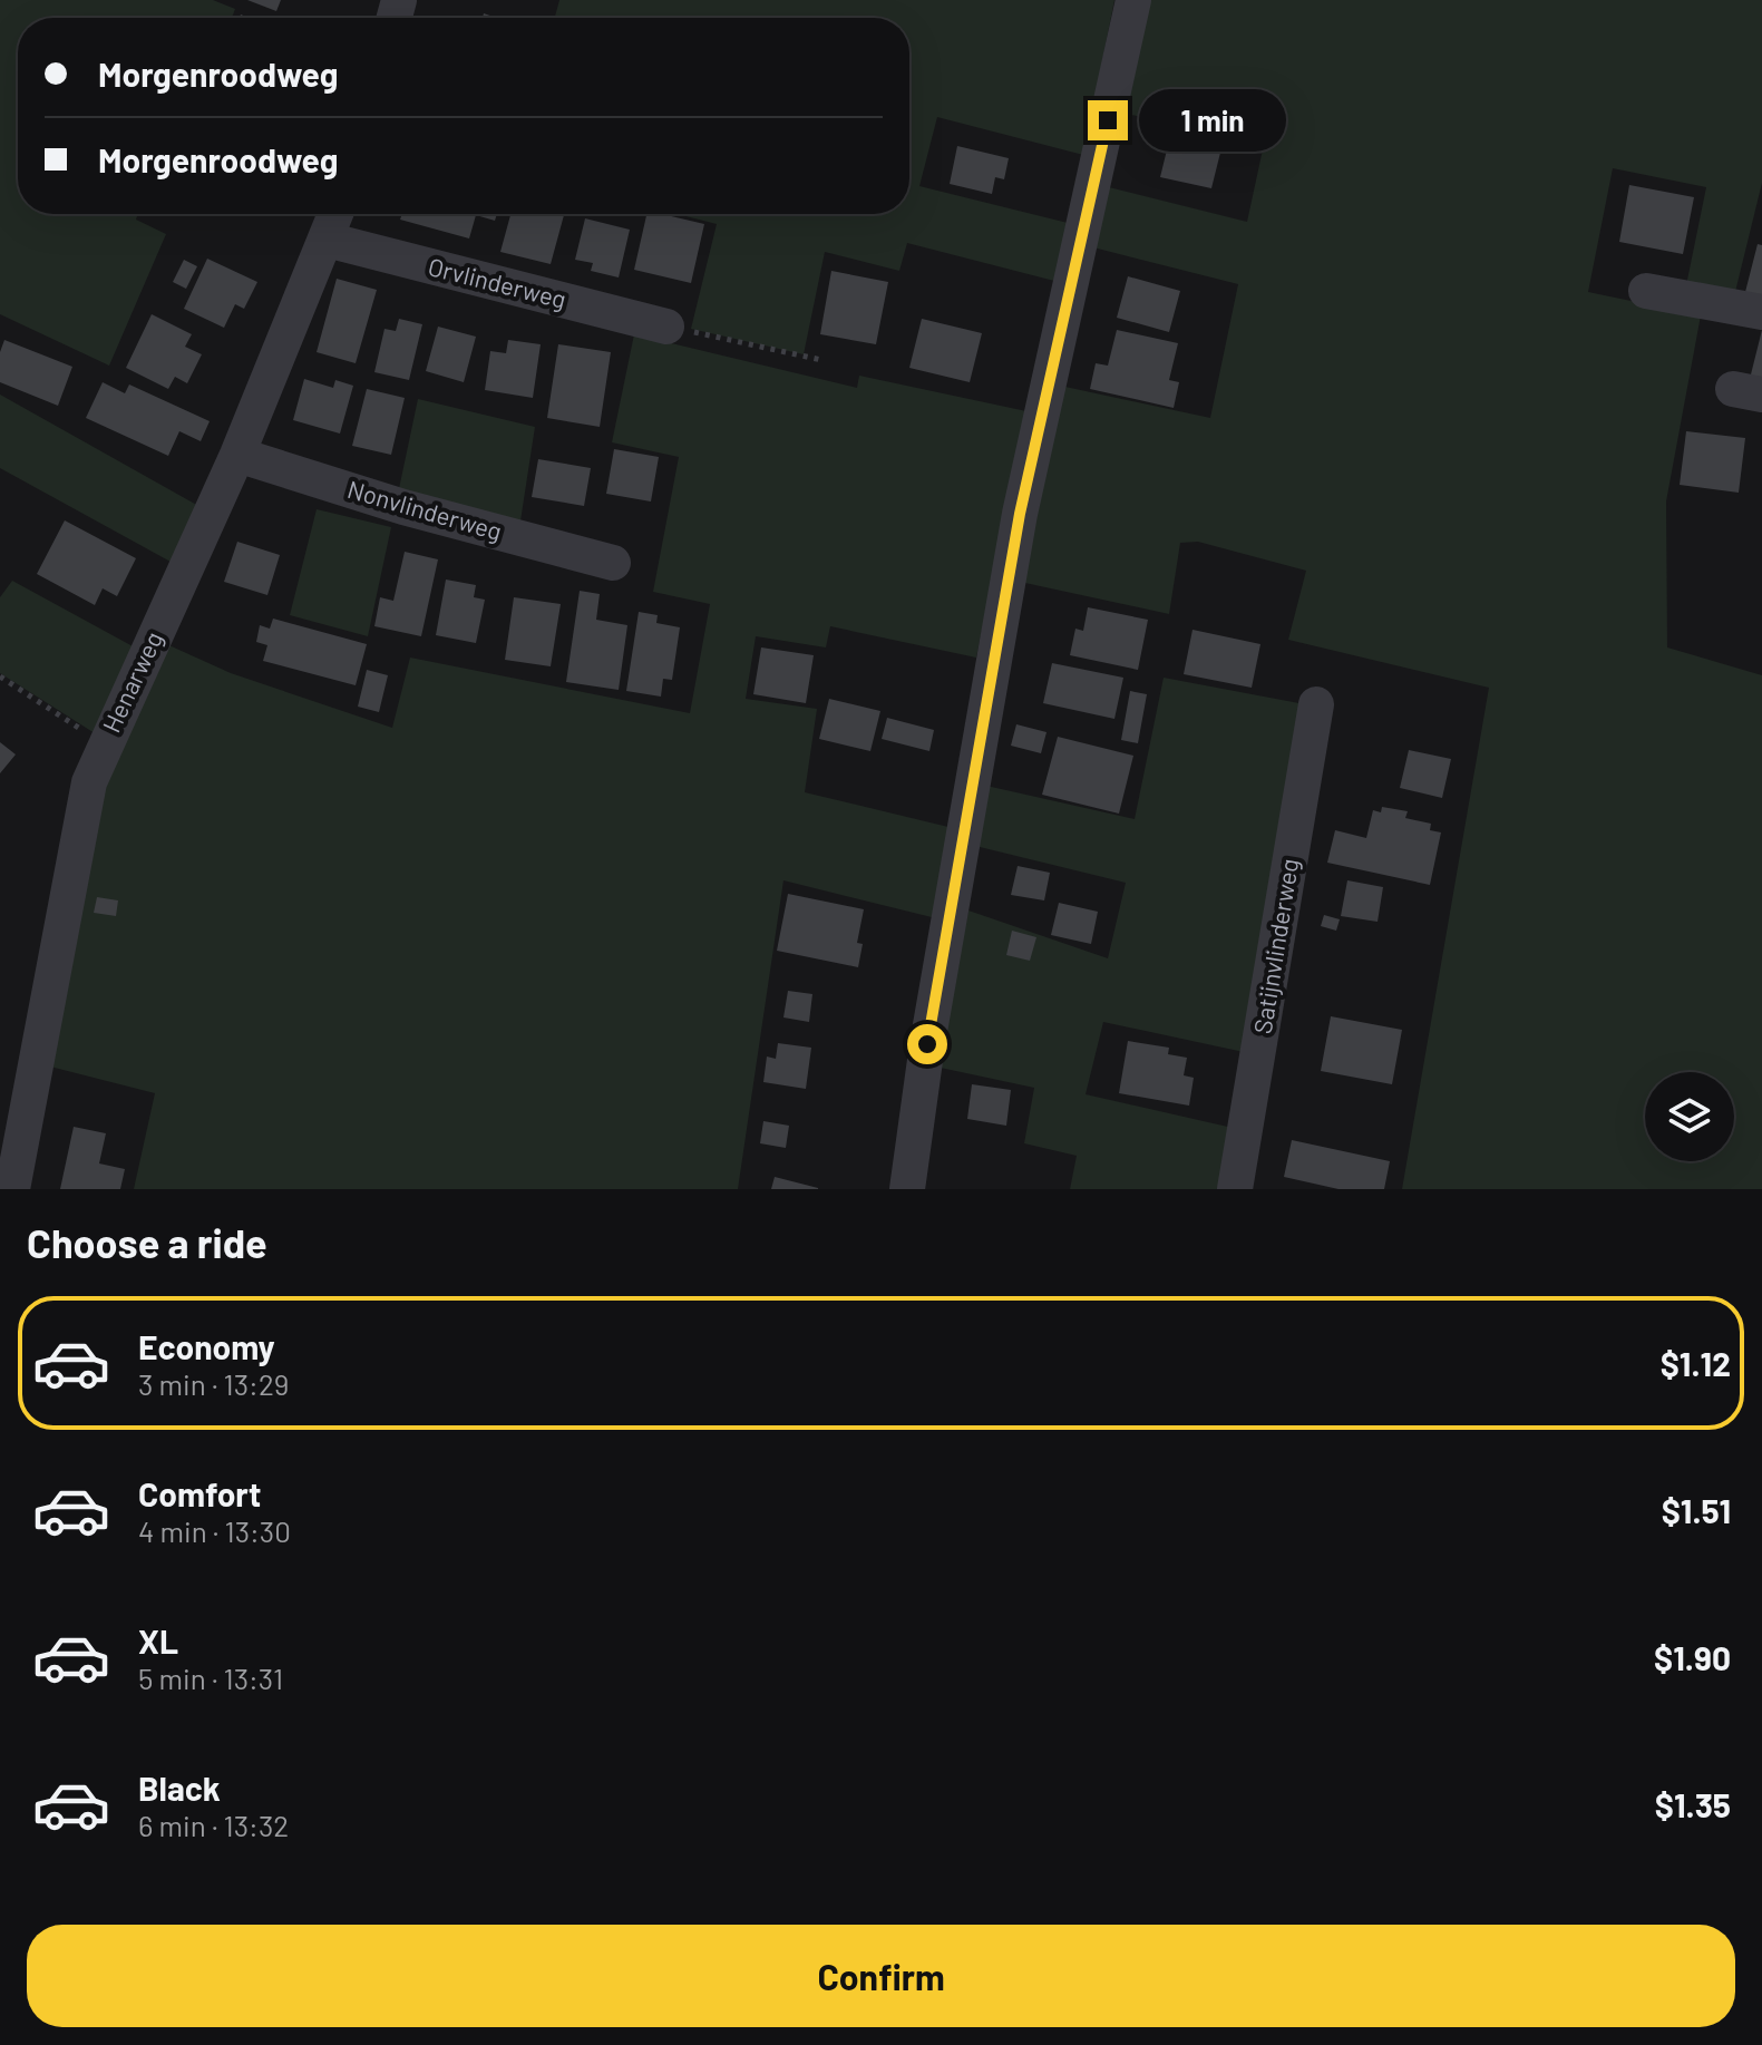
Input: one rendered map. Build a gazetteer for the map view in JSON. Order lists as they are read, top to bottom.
{
  "streets": {
    "street": [
      "Orvlinderweg",
      "Nonvlinderweg",
      "Henarweg",
      "Satijnvlinderweg"
    ]
  },
  "crossings": [
    ["Orvlinderweg", "Henarweg"],
    ["Nonvlinderweg", "Henarweg"]
  ],
  "page": {
    "banner": ["Morgenroodweg", "Morgenroodweg"],
    "bubble": "1 min",
    "heading": "Choose a ride",
    "list": [
      {
        "name": "Economy",
        "note": "3 min · 13:29",
        "value": "$1.12"
      },
      {
        "name": "Comfort",
        "note": "4 min · 13:30",
        "value": "$1.51"
      },
      {
        "name": "XL",
        "note": "5 min · 13:31",
        "value": "$1.90"
      },
      {
        "name": "Black",
        "note": "6 min · 13:32",
        "value": "$1.35"
      }
    ],
    "buttons": "Confirm"
  }
}
